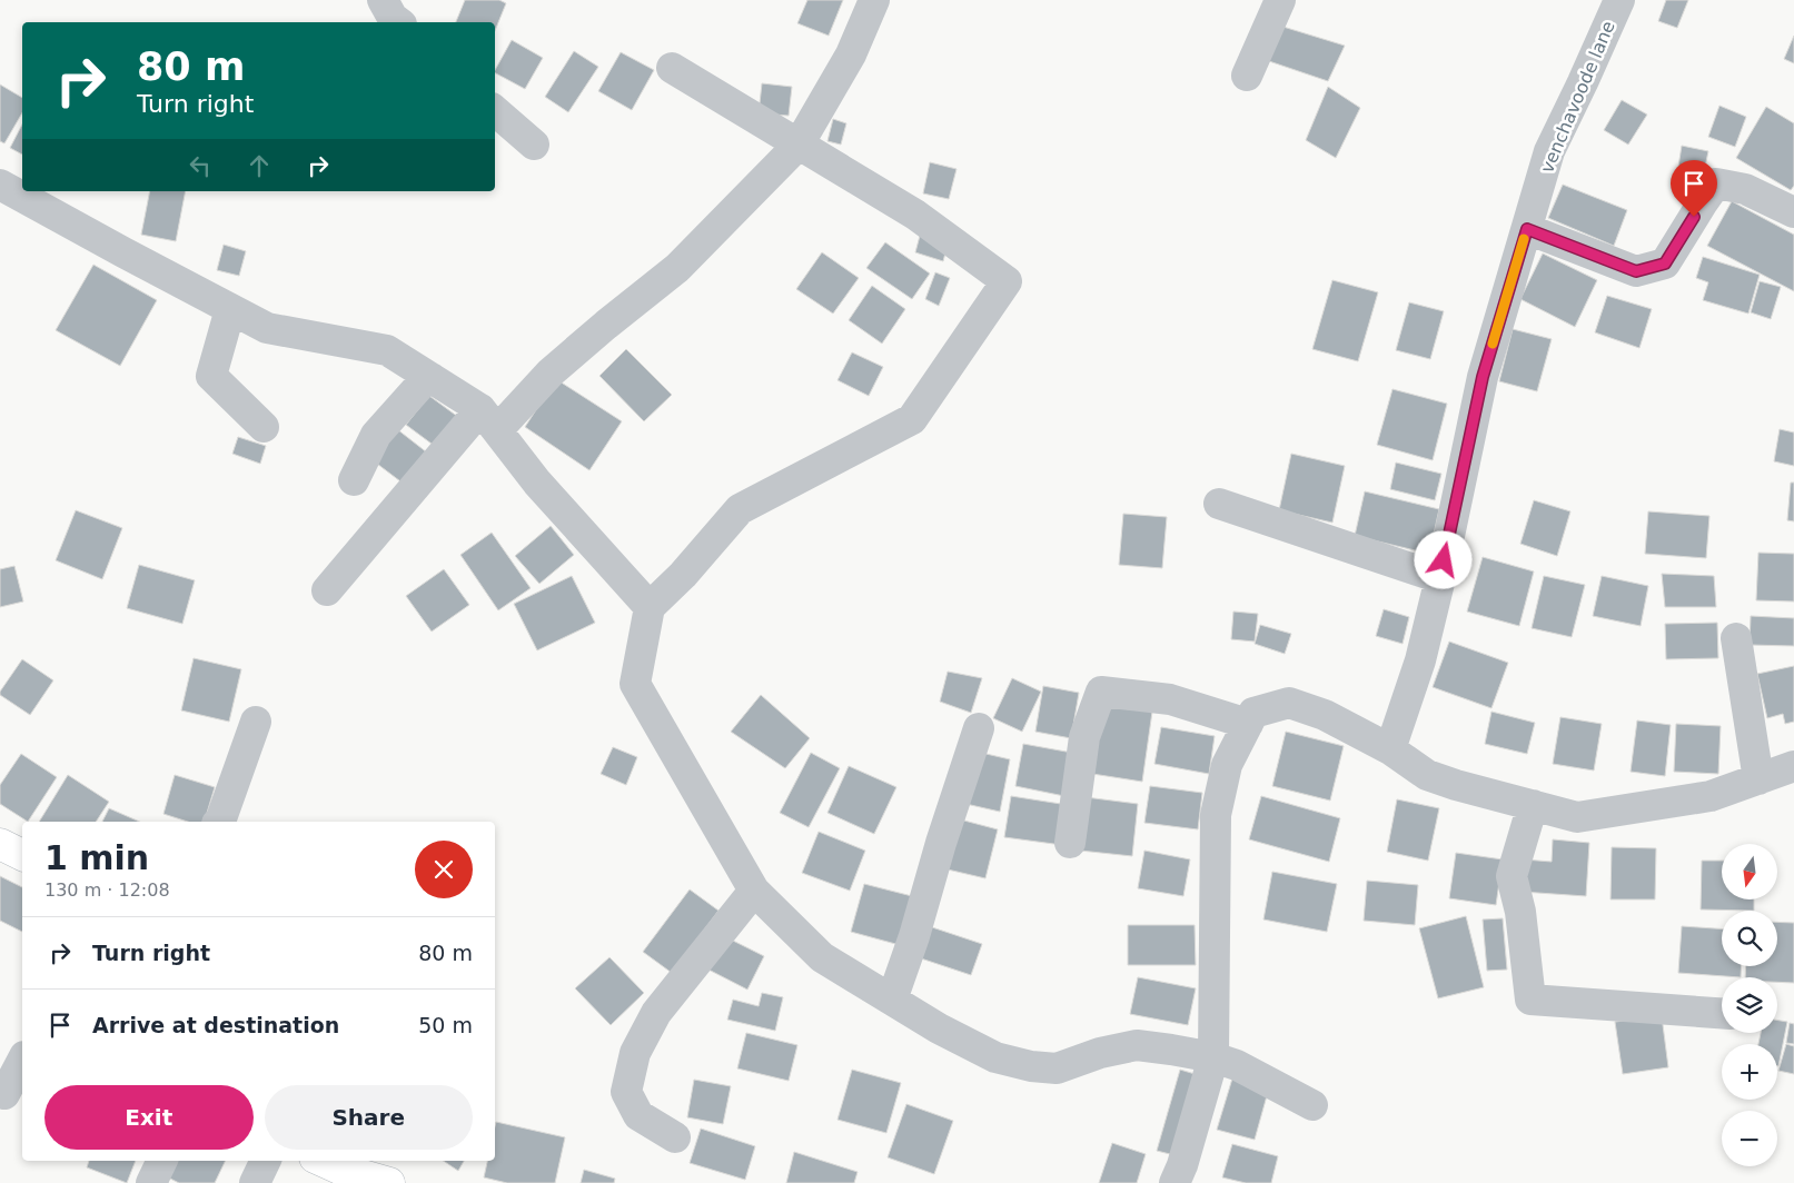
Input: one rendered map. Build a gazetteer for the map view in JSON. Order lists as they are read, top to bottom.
{
  "streets": {
    "street": ["venchavoode lane"]
  },
  "north": "bottom",
  "page": {
    "turn": ["80 m", "Turn right"],
    "heading": ["1 min", "130 m · 12:08"],
    "map_buttons": ["+", "−"],
    "list": [
      {
        "name": "Turn right",
        "value": "80 m"
      },
      {
        "name": "Arrive at destination",
        "value": "50 m"
      }
    ],
    "buttons": ["Exit", "Share"]
  }
}
